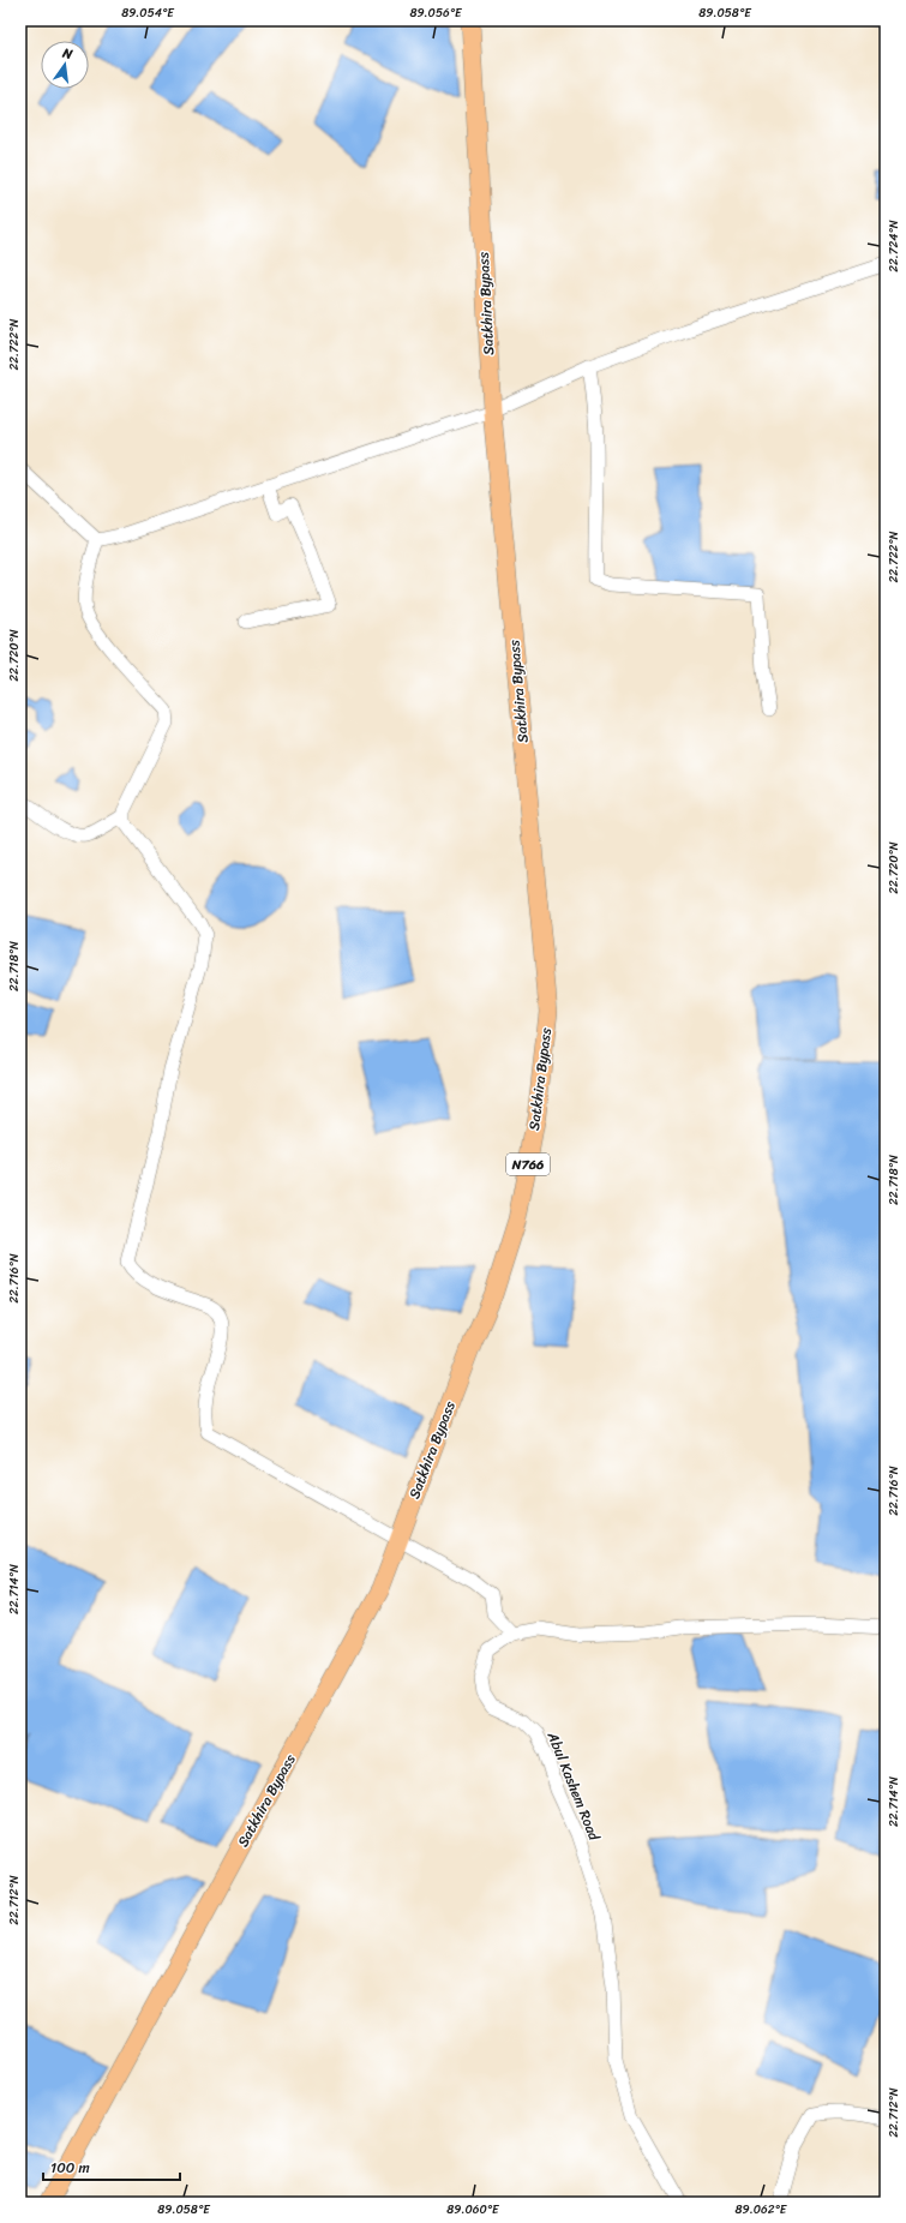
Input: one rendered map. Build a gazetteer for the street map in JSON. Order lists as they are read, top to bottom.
{
  "streets": {
    "highway": ["Satkhira Bypass", "N766"],
    "street": ["Abul Kashem Road"]
  },
  "scale_bar": "100 m",
  "north": "top",
  "coordinates": [
    "89.054°E",
    "89.056°E",
    "89.058°E",
    "22.724°N",
    "22.722°N",
    "22.720°N",
    "22.718°N",
    "22.716°N",
    "22.714°N",
    "22.712°N",
    "89.060°E",
    "89.062°E"
  ]
}
